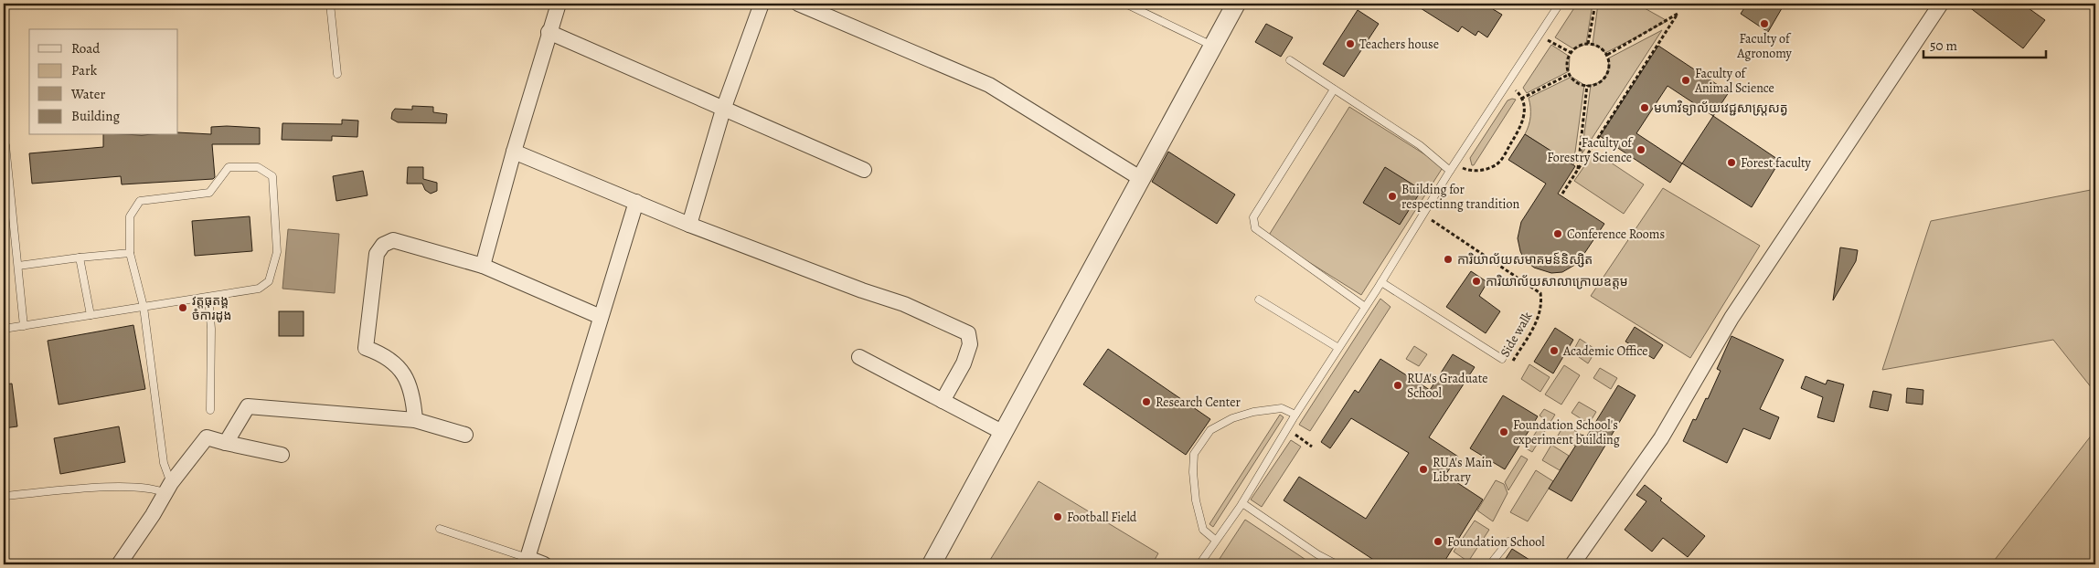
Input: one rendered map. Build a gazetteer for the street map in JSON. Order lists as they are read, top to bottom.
{
  "streets": {
    "path": ["Side walk"]
  },
  "places": [
    "Faculty of Agronomy",
    "Teachers house",
    "Faculty of Animal Science",
    "មហាវិទ្យាល័យវេជ្ជសាស្ត្រសត្វ",
    "Faculty of Forestry Science",
    "Forest faculty",
    "Building for respectinng trandition",
    "Conference Rooms",
    "ការិយាល័យសមាគមន៍និស្សិត",
    "ការិយាល័យសាលាក្រោយឧត្តម",
    "វត្តធុតង្គ ចំការដូង",
    "Academic Office",
    "RUA's Graduate School",
    "Research Center",
    "Foundation School's experiment building",
    "RUA's Main Library",
    "Football Field",
    "Foundation School"
  ],
  "legend": [
    "Road",
    "Park",
    "Water",
    "Building"
  ],
  "scale_bar": "50 m"
}
